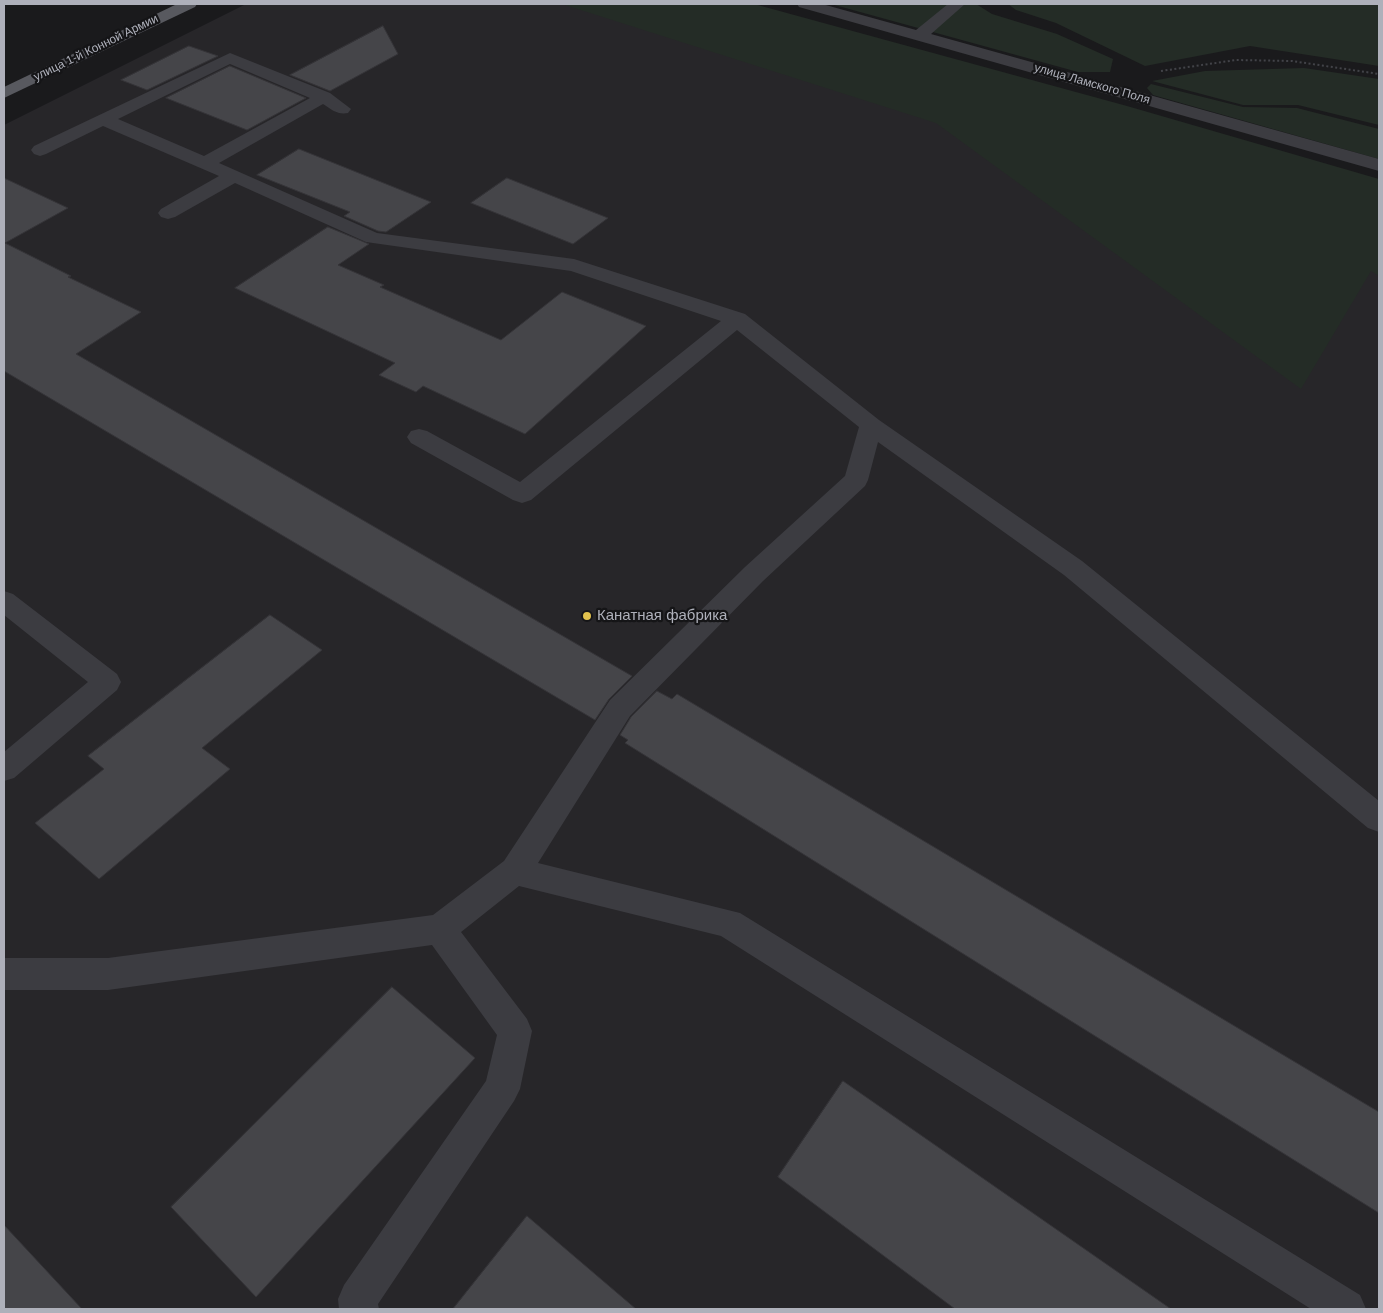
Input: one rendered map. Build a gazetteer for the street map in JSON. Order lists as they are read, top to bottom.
{
  "streets": {
    "main road": ["улица 1-й Конной Армии"],
    "street": ["улица Ламского Поля"]
  },
  "places": ["Канатная фабрика"]
}
